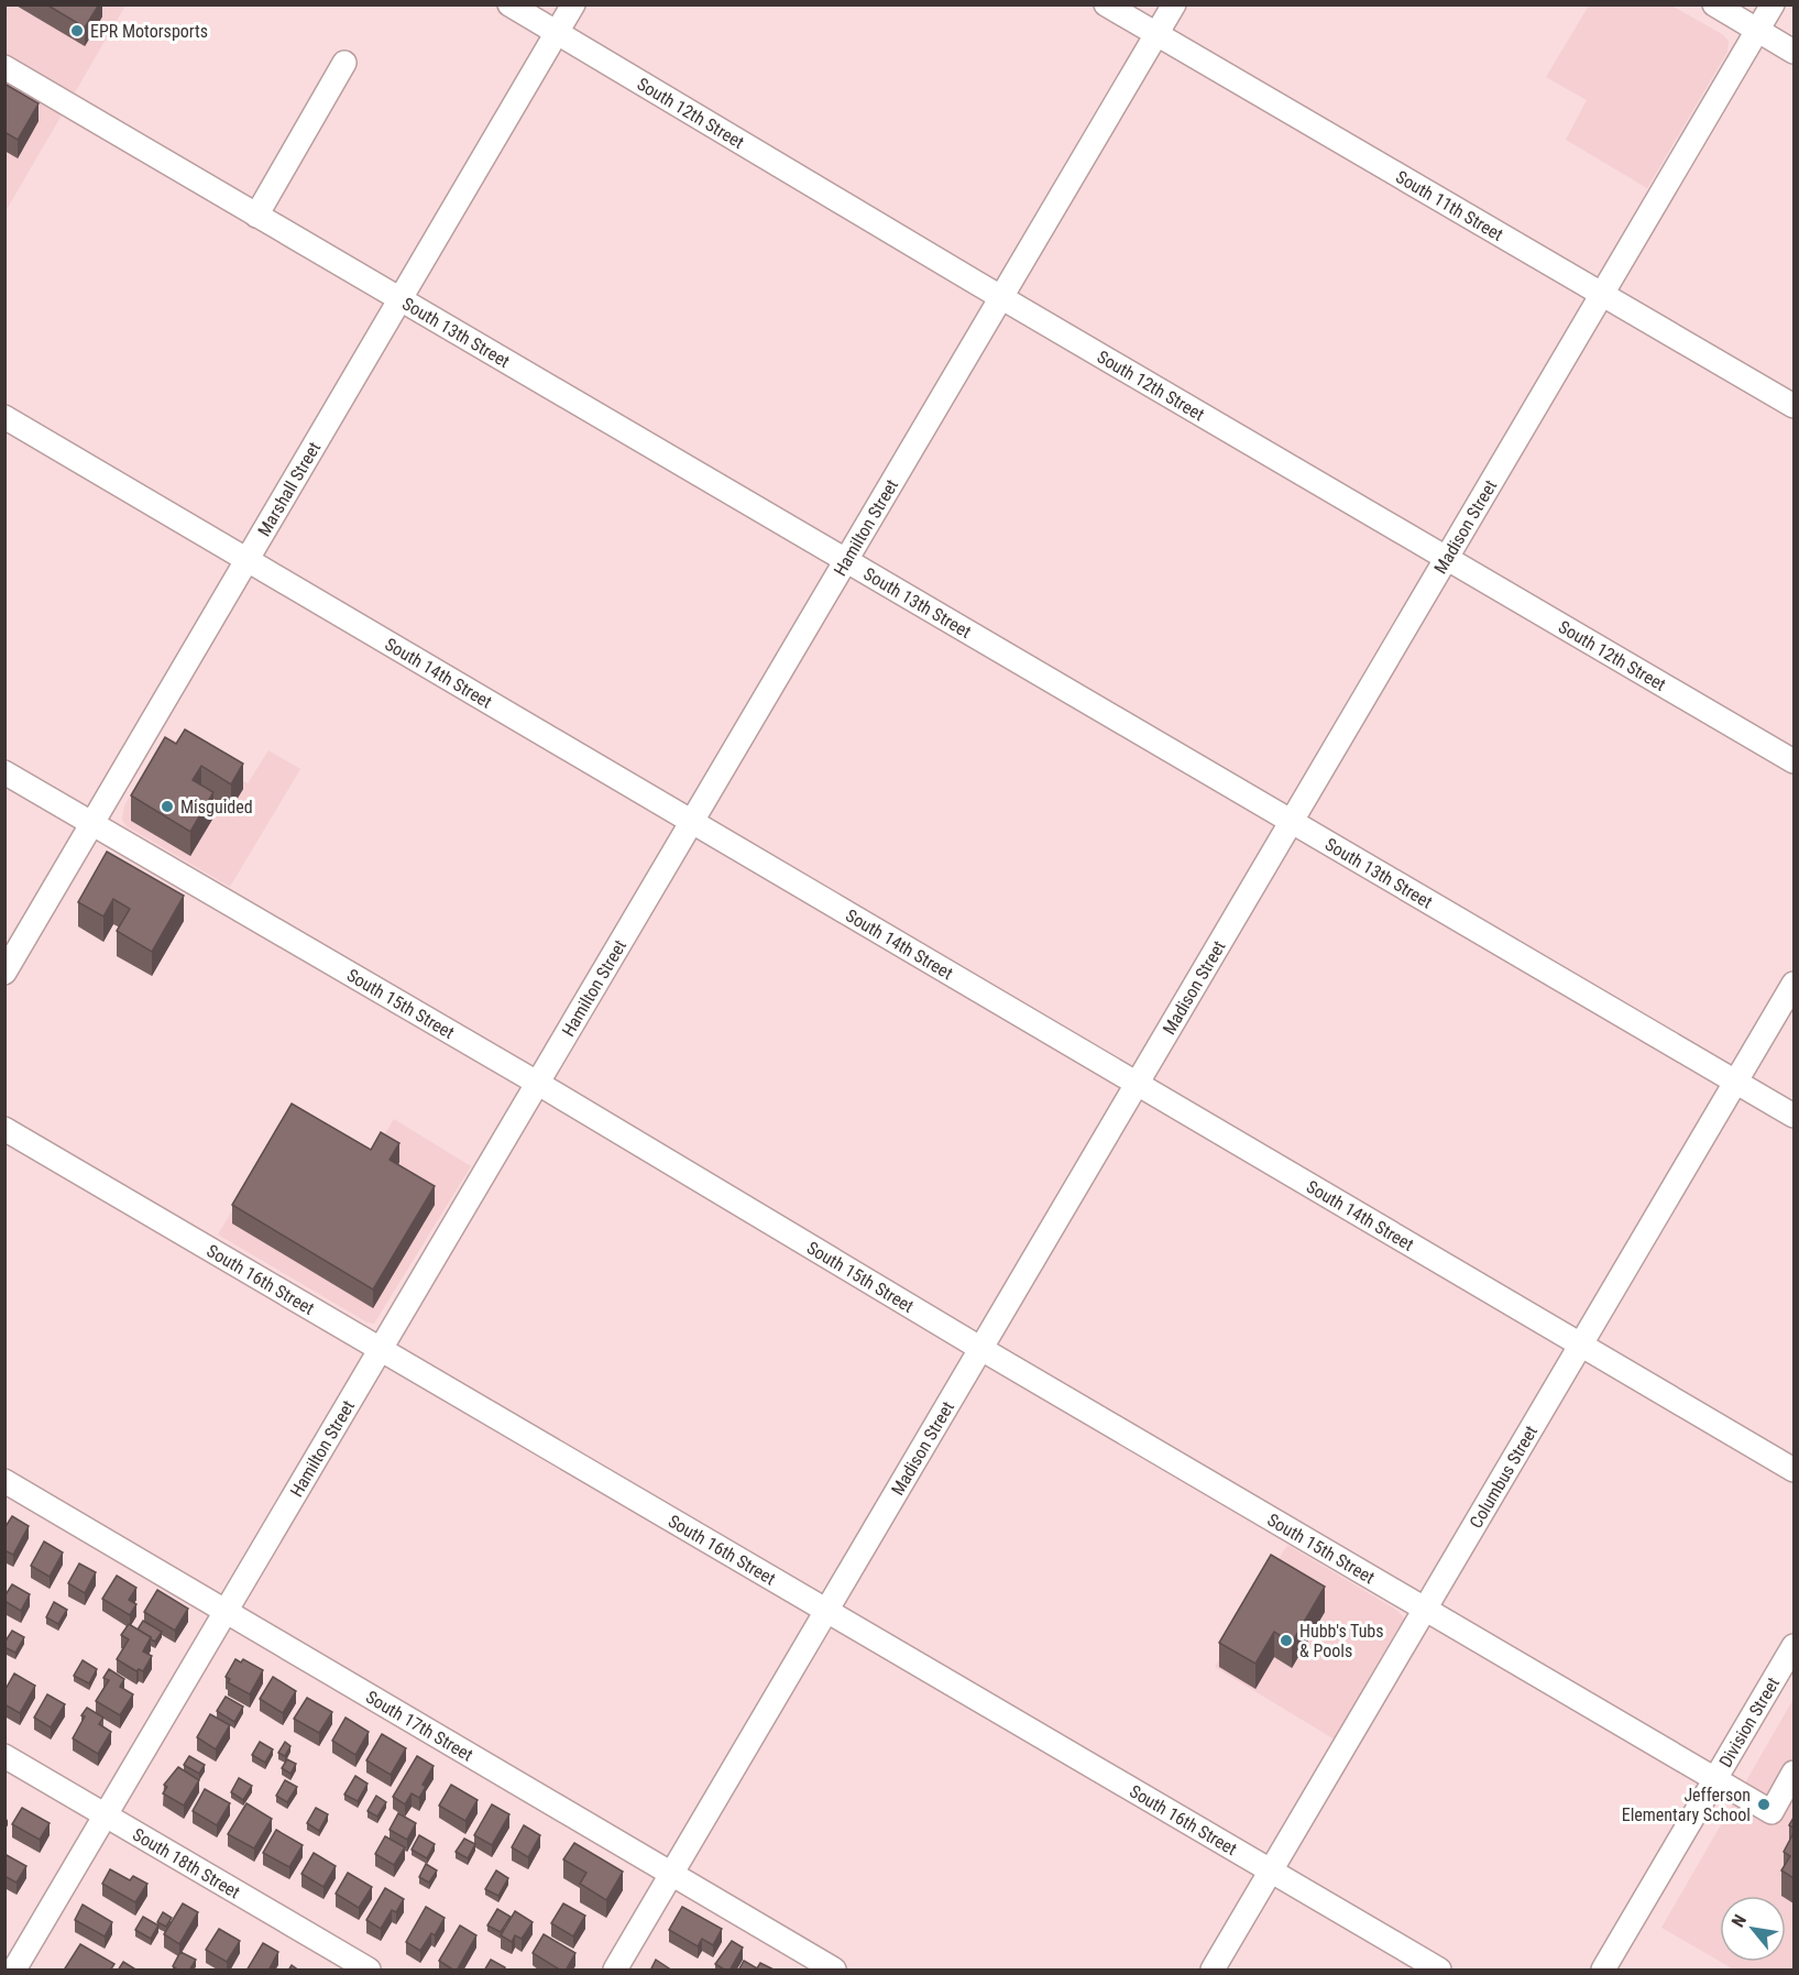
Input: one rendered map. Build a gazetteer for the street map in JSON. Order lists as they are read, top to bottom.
{
  "streets": {
    "street": [
      "South 12th Street",
      "South 11th Street",
      "South 13th Street",
      "Marshall Street",
      "Hamilton Street",
      "Madison Street",
      "South 14th Street",
      "South 15th Street",
      "South 16th Street",
      "Columbus Street",
      "Division Street",
      "South 17th Street",
      "South 18th Street"
    ]
  },
  "crossings": [
    ["South 12th Street", "Marshall Street"],
    ["South 12th Street", "Hamilton Street"],
    ["South 12th Street", "Madison Street"],
    ["South 11th Street", "Hamilton Street"],
    ["South 11th Street", "Madison Street"],
    ["South 13th Street", "Marshall Street"],
    ["South 13th Street", "Hamilton Street"],
    ["South 13th Street", "Madison Street"],
    ["South 13th Street", "Columbus Street"],
    ["Marshall Street", "South 14th Street"],
    ["Marshall Street", "South 15th Street"],
    ["Hamilton Street", "South 14th Street"],
    ["Hamilton Street", "South 15th Street"],
    ["Hamilton Street", "South 16th Street"],
    ["Hamilton Street", "South 17th Street"],
    ["Hamilton Street", "South 18th Street"],
    ["Madison Street", "South 14th Street"],
    ["Madison Street", "South 15th Street"],
    ["Madison Street", "South 16th Street"],
    ["Madison Street", "South 17th Street"],
    ["South 14th Street", "Columbus Street"],
    ["South 15th Street", "Columbus Street"],
    ["South 15th Street", "Division Street"],
    ["South 16th Street", "Columbus Street"]
  ],
  "places": [
    "EPR Motorsports",
    "Misguided",
    "Hubb's Tubs & Pools",
    "Jefferson Elementary School"
  ],
  "north": "top left"
}
